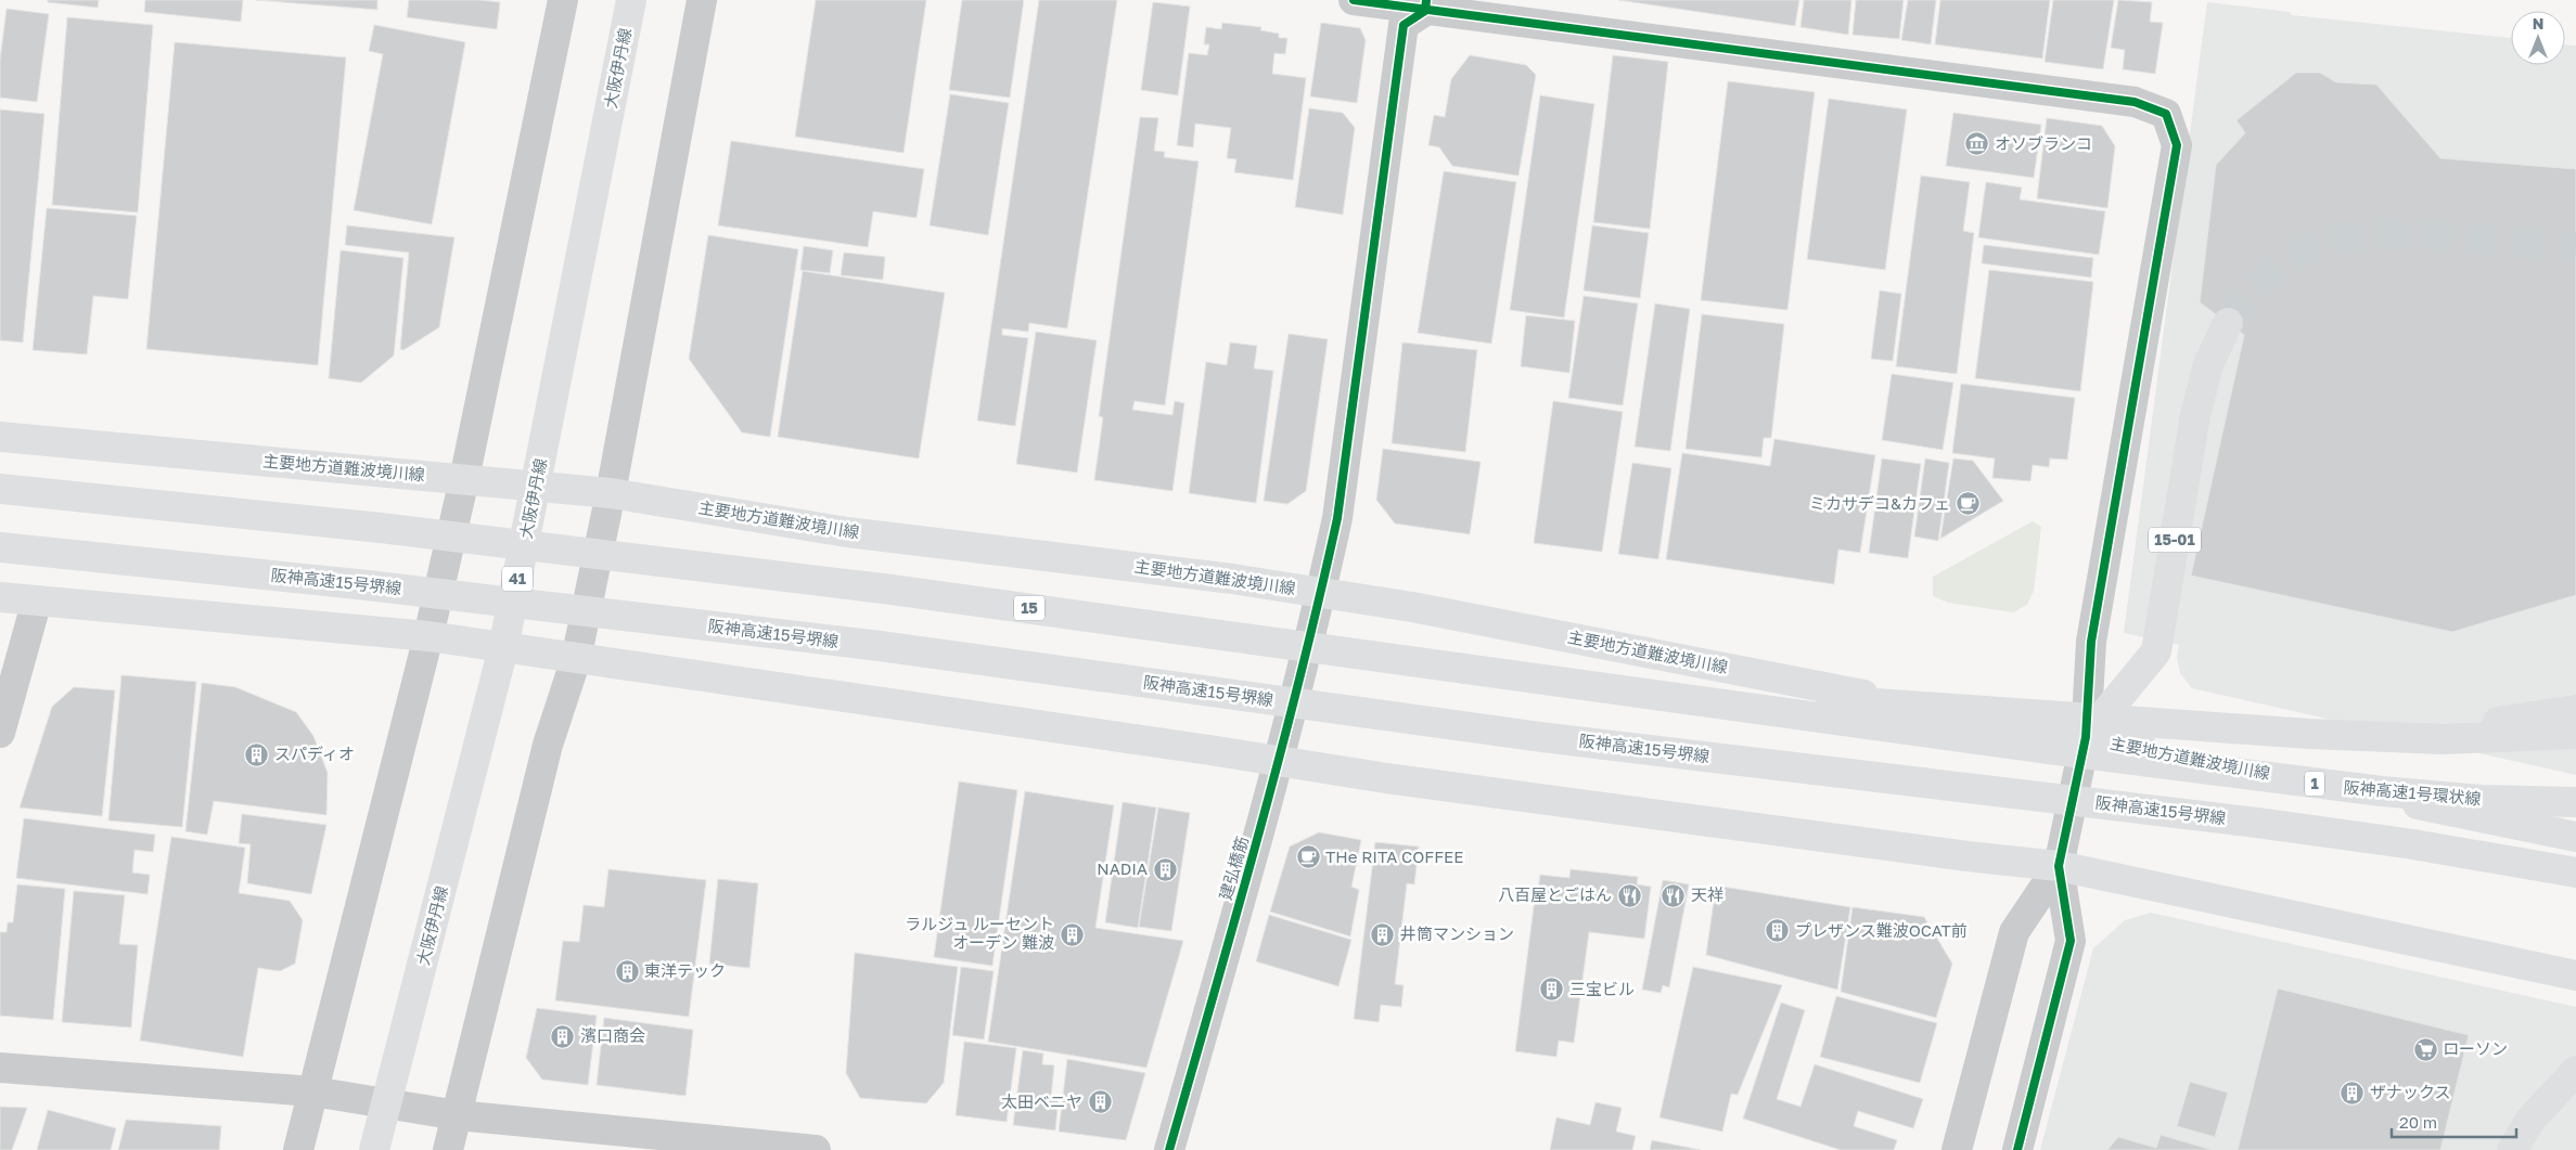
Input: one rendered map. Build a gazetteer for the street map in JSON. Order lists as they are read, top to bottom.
{
  "streets": {
    "main road": [
      "大阪伊丹線",
      "主要地方道難波境川線",
      "15-01",
      "41",
      "阪神高速15号堺線",
      "15",
      "1",
      "阪神高速1号環状線"
    ],
    "street": ["建弘橋筋"]
  },
  "crossings": [
    ["大阪伊丹線", "主要地方道難波境川線"],
    ["主要地方道難波境川線", "15-01"],
    ["主要地方道難波境川線", "建弘橋筋"],
    ["15", "阪神高速1号環状線"]
  ],
  "places": {
    "museum": ["オソブランコ"],
    "cafe": ["ミカサデコ&カフェ", "THe RITA COFFEE"],
    "building": [
      "スパディオ",
      "NADIA",
      "プレザンス難波OCAT前",
      "ラルジュ ルーセント オーデン 難波",
      "井筒マンション",
      "東洋テック",
      "三宝ビル",
      "濱口商会",
      "ザナックス",
      "太田ベニヤ"
    ],
    "restaurant": ["八百屋とごはん", "天祥"],
    "supermarket": ["ローソン"]
  },
  "scale_bar": "20 m",
  "north": "top"
}
